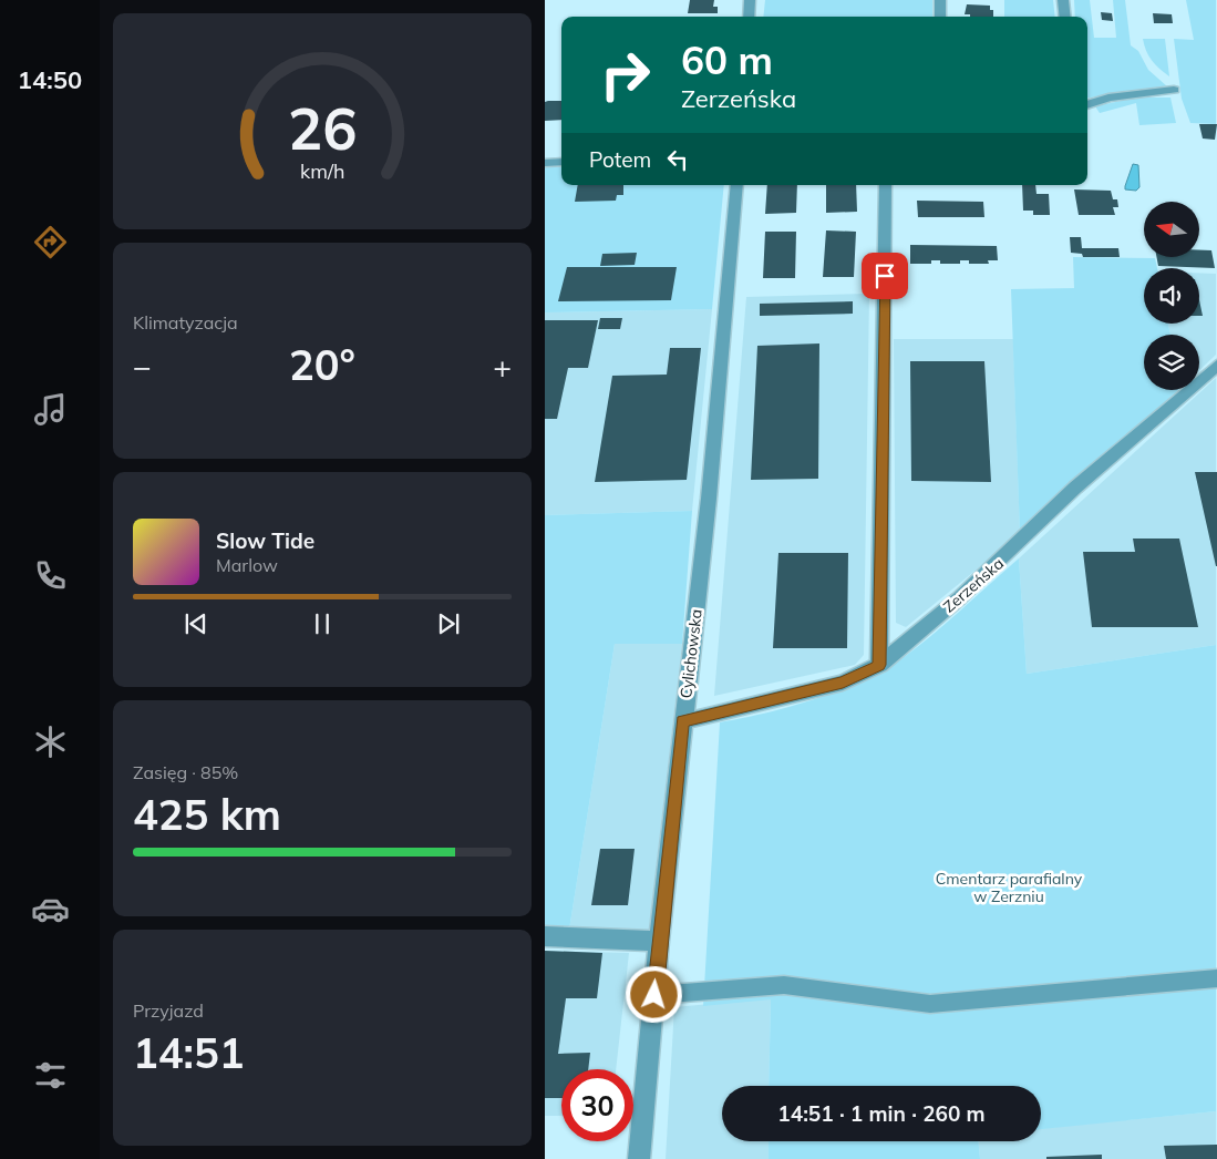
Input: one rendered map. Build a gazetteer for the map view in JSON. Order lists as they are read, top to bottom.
{
  "streets": {
    "street": ["Zerzeńska", "Cylichowska"]
  },
  "crossings": [
    ["Zerzeńska", "Cylichowska"]
  ],
  "parks": ["Cmentarz parafialny w Zerzniu"],
  "north": "left",
  "page": {
    "tabs": "14:50",
    "turn": ["60 m", "Zerzeńska"],
    "then": "Potem",
    "tile": [
      "Klimatyzacja",
      ["Zasięg · 85%", "425 km"],
      ["Przyjazd", "14:51"]
    ],
    "heat": ["−", "20°", "+"],
    "song": ["Slow Tide", "Marlow"],
    "limit": "30",
    "trip": "14:51 · 1 min · 260 m",
    "gauge": ["26", "km/h"]
  }
}
